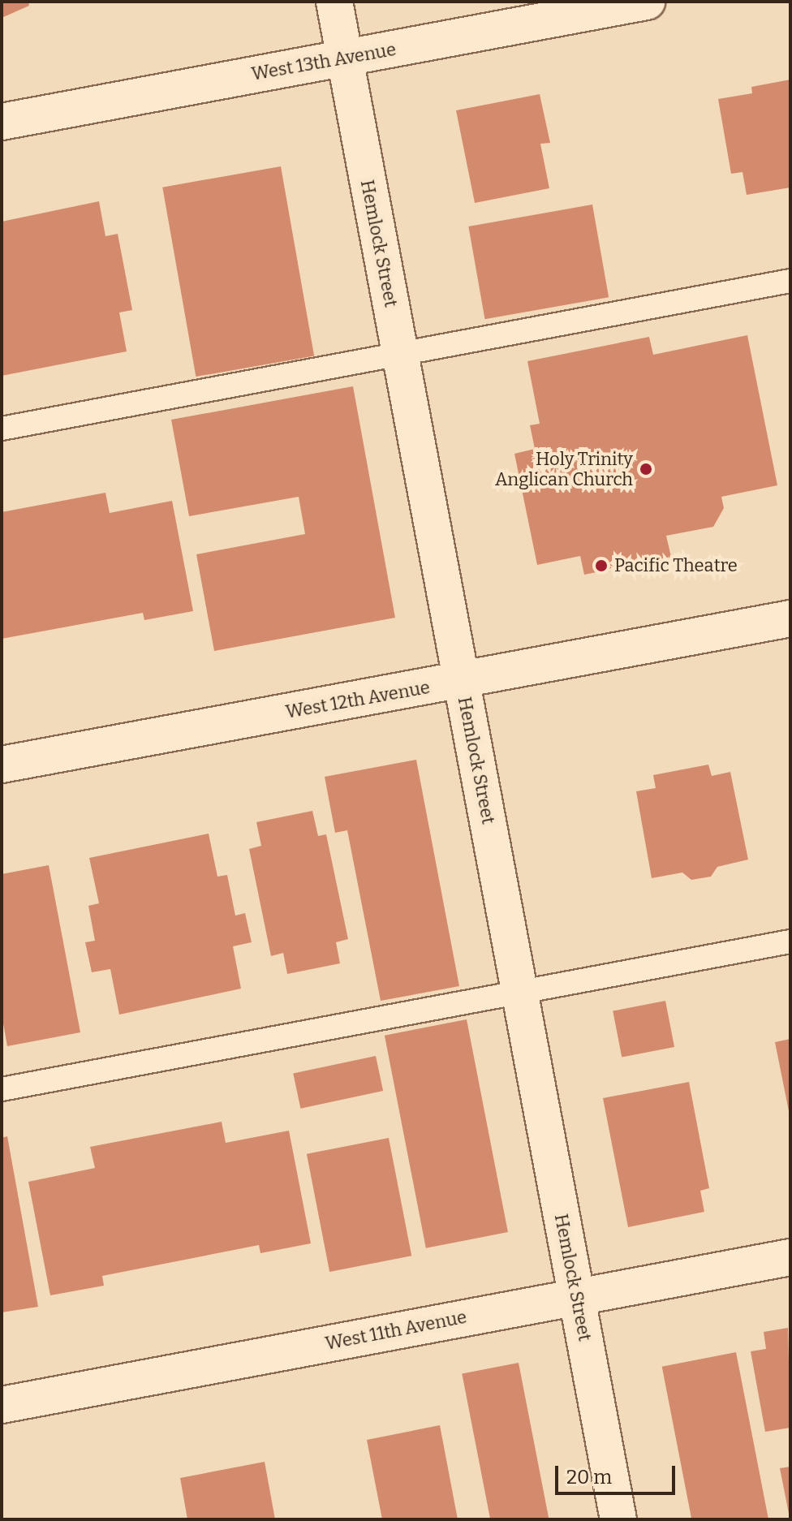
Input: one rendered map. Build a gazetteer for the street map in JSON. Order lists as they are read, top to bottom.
{
  "streets": {
    "street": [
      "West 13th Avenue",
      "Hemlock Street",
      "West 12th Avenue",
      "West 11th Avenue"
    ]
  },
  "crossings": [
    ["West 13th Avenue", "Hemlock Street"],
    ["Hemlock Street", "West 12th Avenue"],
    ["Hemlock Street", "West 11th Avenue"]
  ],
  "places": ["Holy Trinity Anglican Church", "Pacific Theatre"],
  "scale_bar": "20 m"
}
